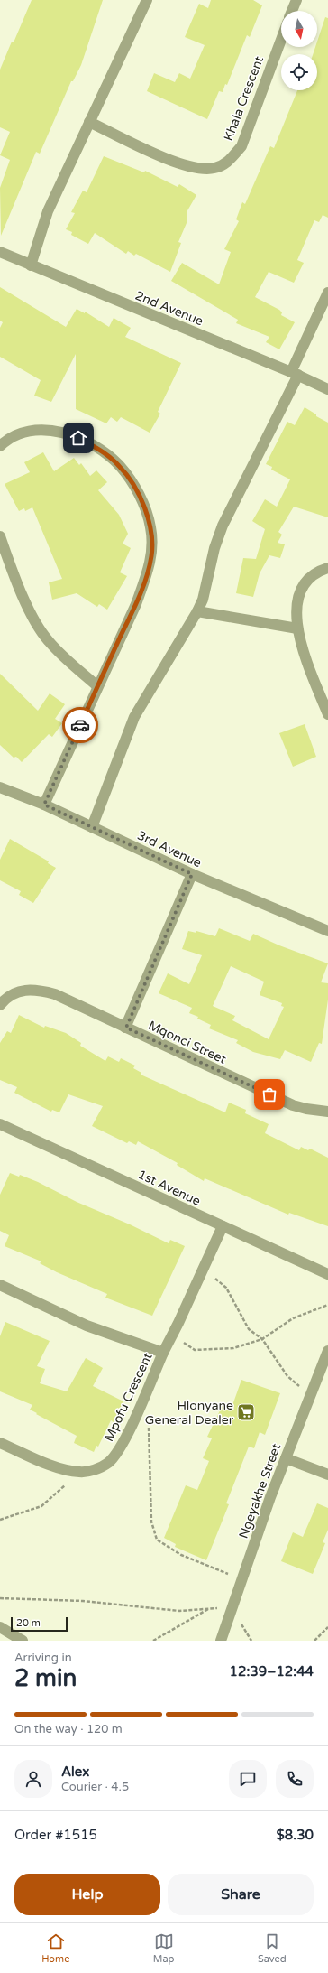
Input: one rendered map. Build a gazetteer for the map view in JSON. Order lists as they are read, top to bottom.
{
  "streets": {
    "street": [
      "Khala Crescent",
      "2nd Avenue",
      "3rd Avenue",
      "Mqonci Street",
      "1st Avenue",
      "Mpofu Crescent",
      "Ngeyakhe Street"
    ]
  },
  "crossings": [
    ["1st Avenue", "Mpofu Crescent"]
  ],
  "places": {
    "supermarket": ["Hlonyane General Dealer"]
  },
  "scale_bar": "20 m",
  "north": "bottom",
  "page": {
    "scale": "20 m",
    "heading": ["2 min", "Arriving in", "12:39–12:44"],
    "panel": [
      "Alex",
      "Courier · 4.5",
      "Order #1515",
      "$8.30"
    ],
    "bar": "On the way · 120 m",
    "buttons": ["Help", "Share"],
    "tabs": ["Home", "Map", "Saved"]
  }
}
